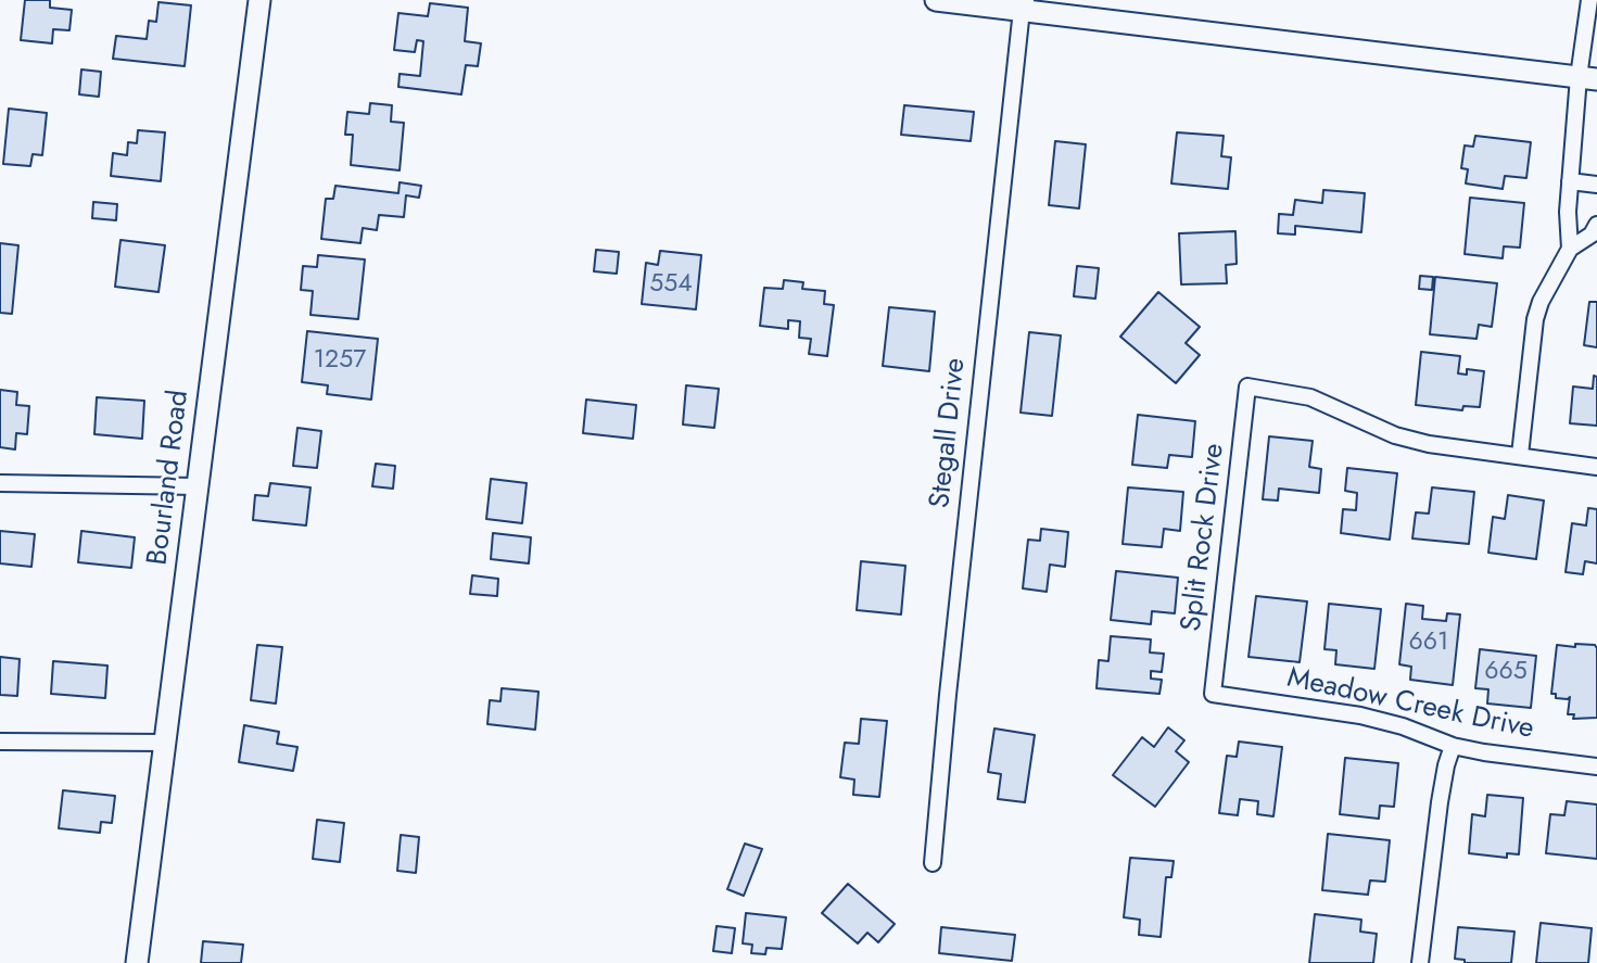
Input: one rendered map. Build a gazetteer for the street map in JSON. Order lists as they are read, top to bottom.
{
  "streets": {
    "main road": ["Bourland Road"],
    "street": ["Stegall Drive", "Split Rock Drive", "Meadow Creek Drive"]
  },
  "crossings": [
    ["Split Rock Drive", "Meadow Creek Drive"]
  ],
  "house_numbers": [
    "554",
    "1257",
    "661",
    "665"
  ]
}
